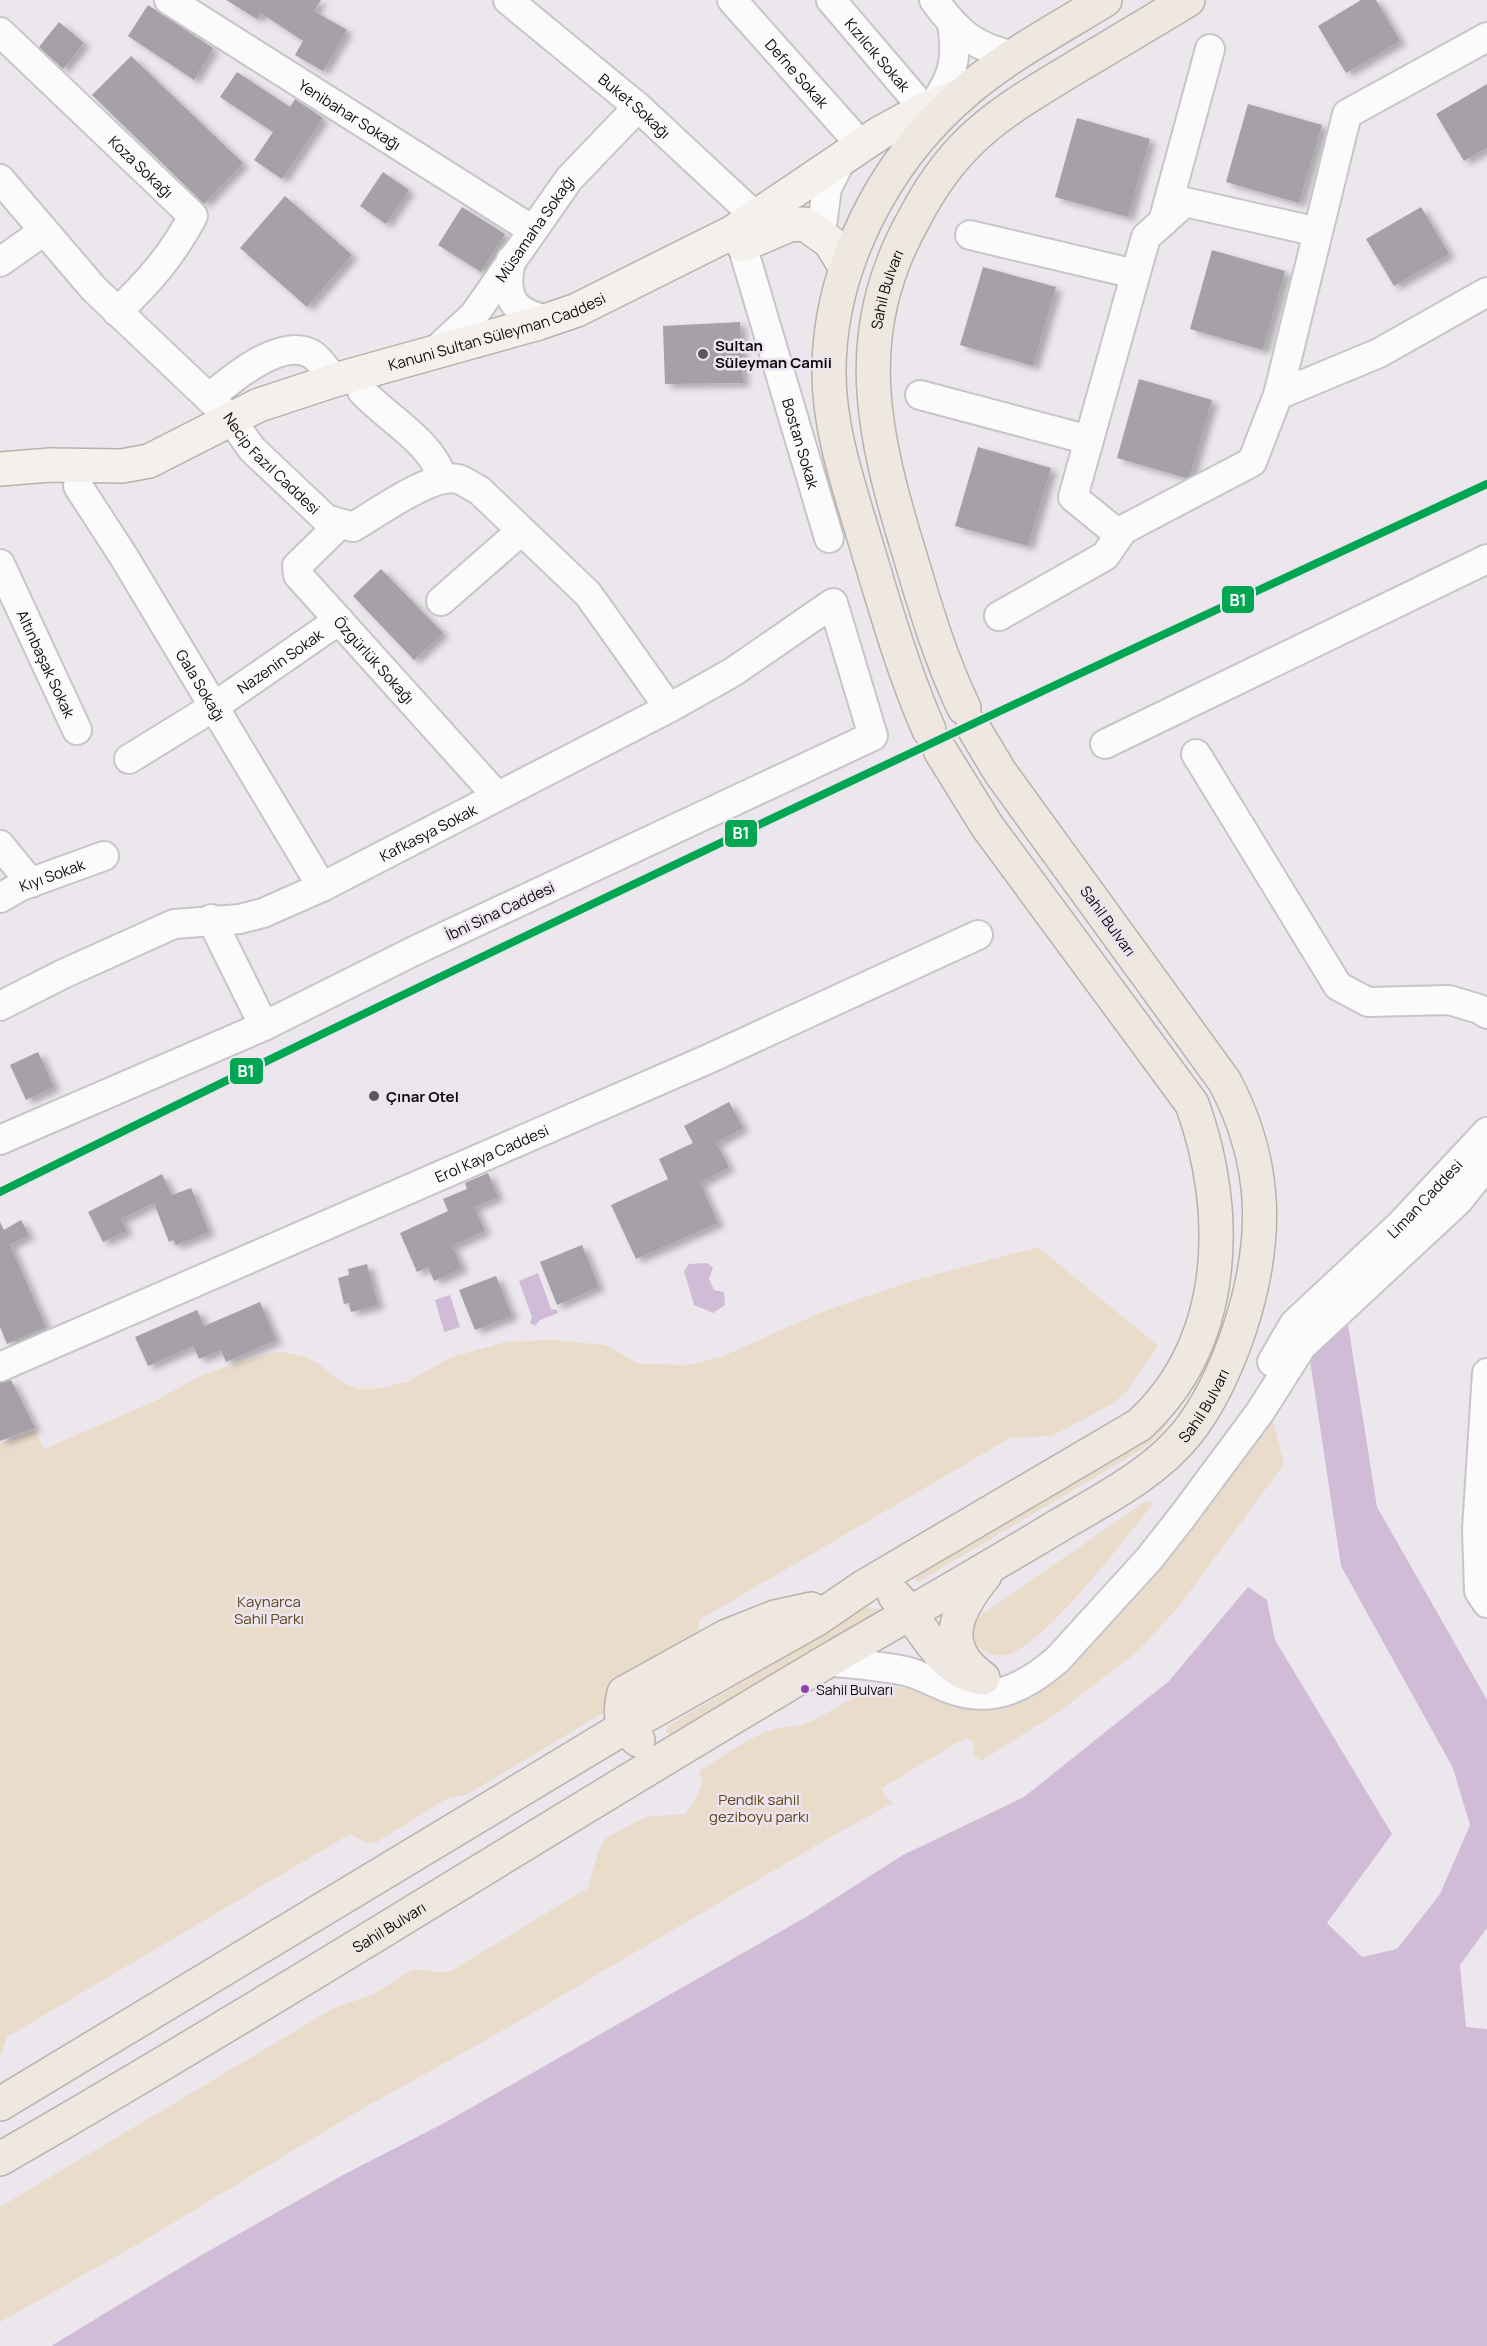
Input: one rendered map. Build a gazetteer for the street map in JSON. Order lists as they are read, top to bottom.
{
  "streets": {
    "highway": ["Sahil Bulvarı"],
    "main road": ["Kanuni Sultan Süleyman Caddesi"],
    "street": [
      "Kızılcık Sokak",
      "Defne Sokak",
      "Buket Sokağı",
      "Yenibahar Sokağı",
      "Koza Sokağı",
      "Müsamaha Sokağı",
      "Bostan Sokak",
      "Necip Fazıl Caddesi",
      "Özgürlük Sokağı",
      "Nazenin Sokak",
      "Altınbaşak Sokak",
      "Gala Sokağı",
      "Kafkasya Sokak",
      "Kıyı Sokak",
      "İbni Sina Caddesi",
      "Erol Kaya Caddesi",
      "Liman Caddesi"
    ]
  },
  "crossings": [
    ["Kızılcık Sokak", "Kanuni Sultan Süleyman Caddesi"],
    ["Defne Sokak", "Kanuni Sultan Süleyman Caddesi"],
    ["Buket Sokağı", "Müsamaha Sokağı"],
    ["Buket Sokağı", "Kanuni Sultan Süleyman Caddesi"],
    ["Buket Sokağı", "Bostan Sokak"],
    ["Yenibahar Sokağı", "Müsamaha Sokağı"],
    ["Koza Sokağı", "Necip Fazıl Caddesi"],
    ["Müsamaha Sokağı", "Kanuni Sultan Süleyman Caddesi"],
    ["Kanuni Sultan Süleyman Caddesi", "Bostan Sokak"],
    ["Kanuni Sultan Süleyman Caddesi", "Necip Fazıl Caddesi"],
    ["Kanuni Sultan Süleyman Caddesi", "Gala Sokağı"],
    ["Necip Fazıl Caddesi", "Özgürlük Sokağı"],
    ["Özgürlük Sokağı", "Nazenin Sokak"],
    ["Özgürlük Sokağı", "Kafkasya Sokak"],
    ["Nazenin Sokak", "Gala Sokağı"],
    ["Gala Sokağı", "Kafkasya Sokak"],
    ["Kafkasya Sokak", "İbni Sina Caddesi"]
  ],
  "parks": ["Kaynarca Sahil Parkı", "Pendik sahil geziboyu parkı"],
  "places": ["Sultan Süleyman Camii", "Çınar Otel", "Sahil Bulvarı"],
  "lines": ["transit line B1"]
}
